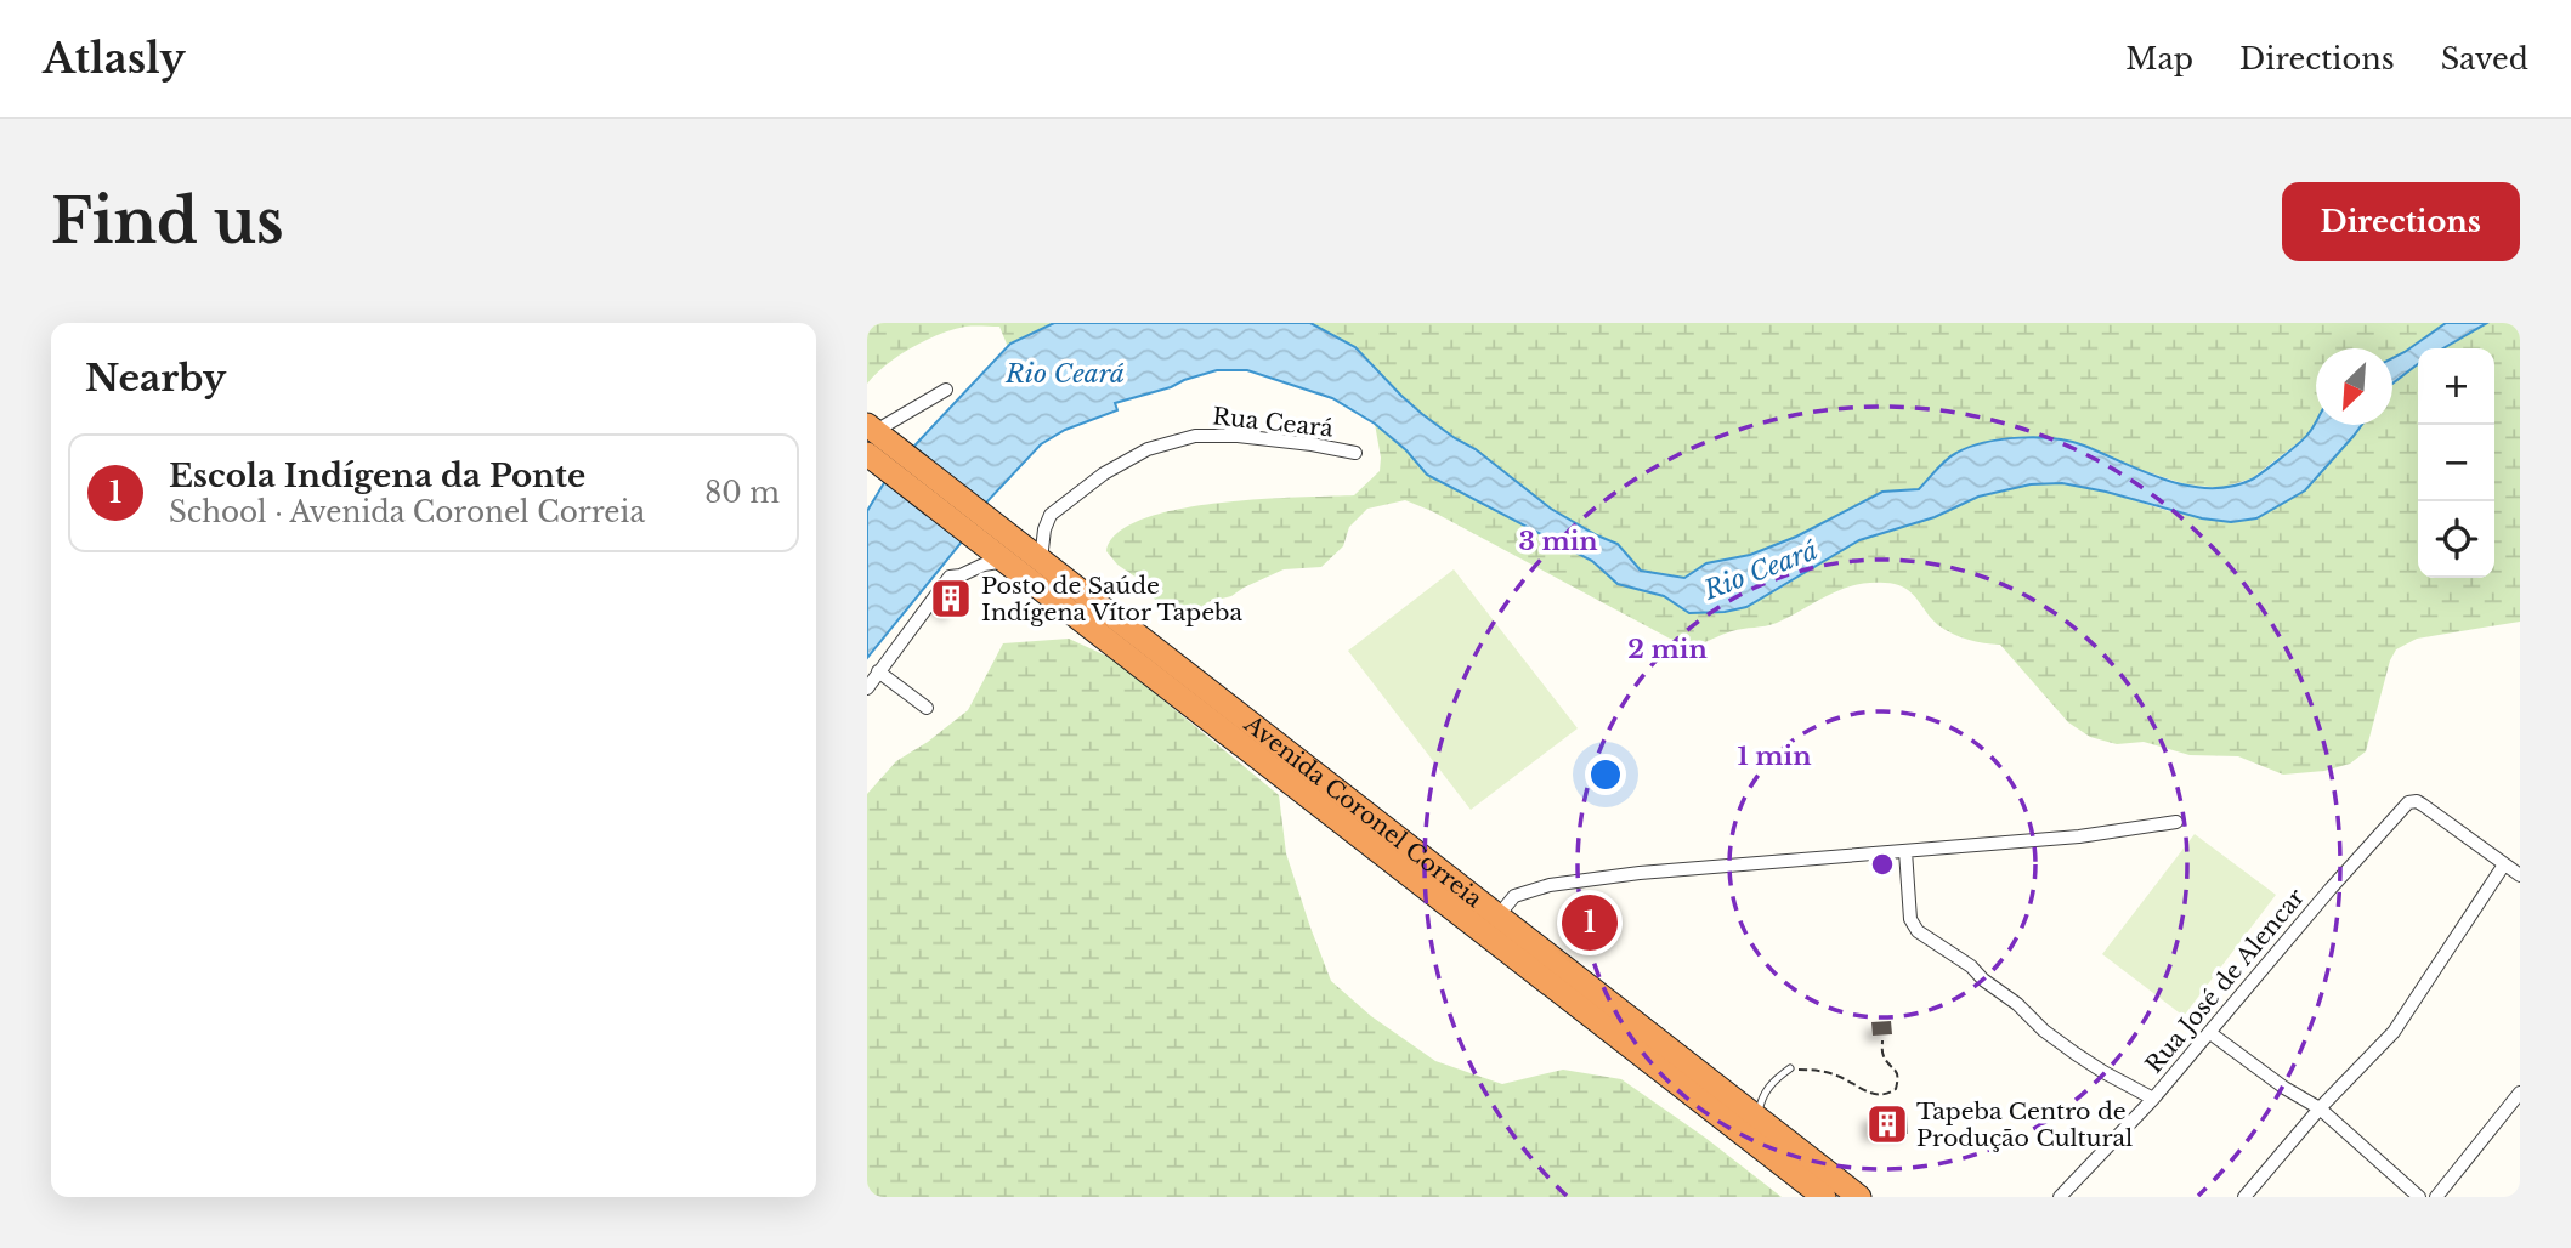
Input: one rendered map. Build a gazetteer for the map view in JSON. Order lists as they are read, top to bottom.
{
  "streets": {
    "highway": ["Avenida Coronel Correia"],
    "street": ["Rua Ceará", "Rua José de Alencar"]
  },
  "crossings": [
    ["Rua Ceará", "Avenida Coronel Correia"]
  ],
  "water": ["Rio Ceará"],
  "places": {
    "building": ["Posto de Saúde Indígena Vítor Tapeba", "Tapeba Centro de Produção Cultural"]
  },
  "north": "bottom left",
  "page": {
    "header": "Atlasly",
    "nav": ["Map", "Directions", "Saved"],
    "buttons": "Directions",
    "title": "Find us",
    "heading": "Nearby",
    "map_buttons": ["+", "−"],
    "list": [
      {
        "mark": "1",
        "name": "Escola Indígena da Ponte",
        "note": "School · Avenida Coronel Correia",
        "value": "80 m"
      }
    ],
    "pins": "1"
  },
  "rings": ["3 min", "2 min", "1 min"]
}
